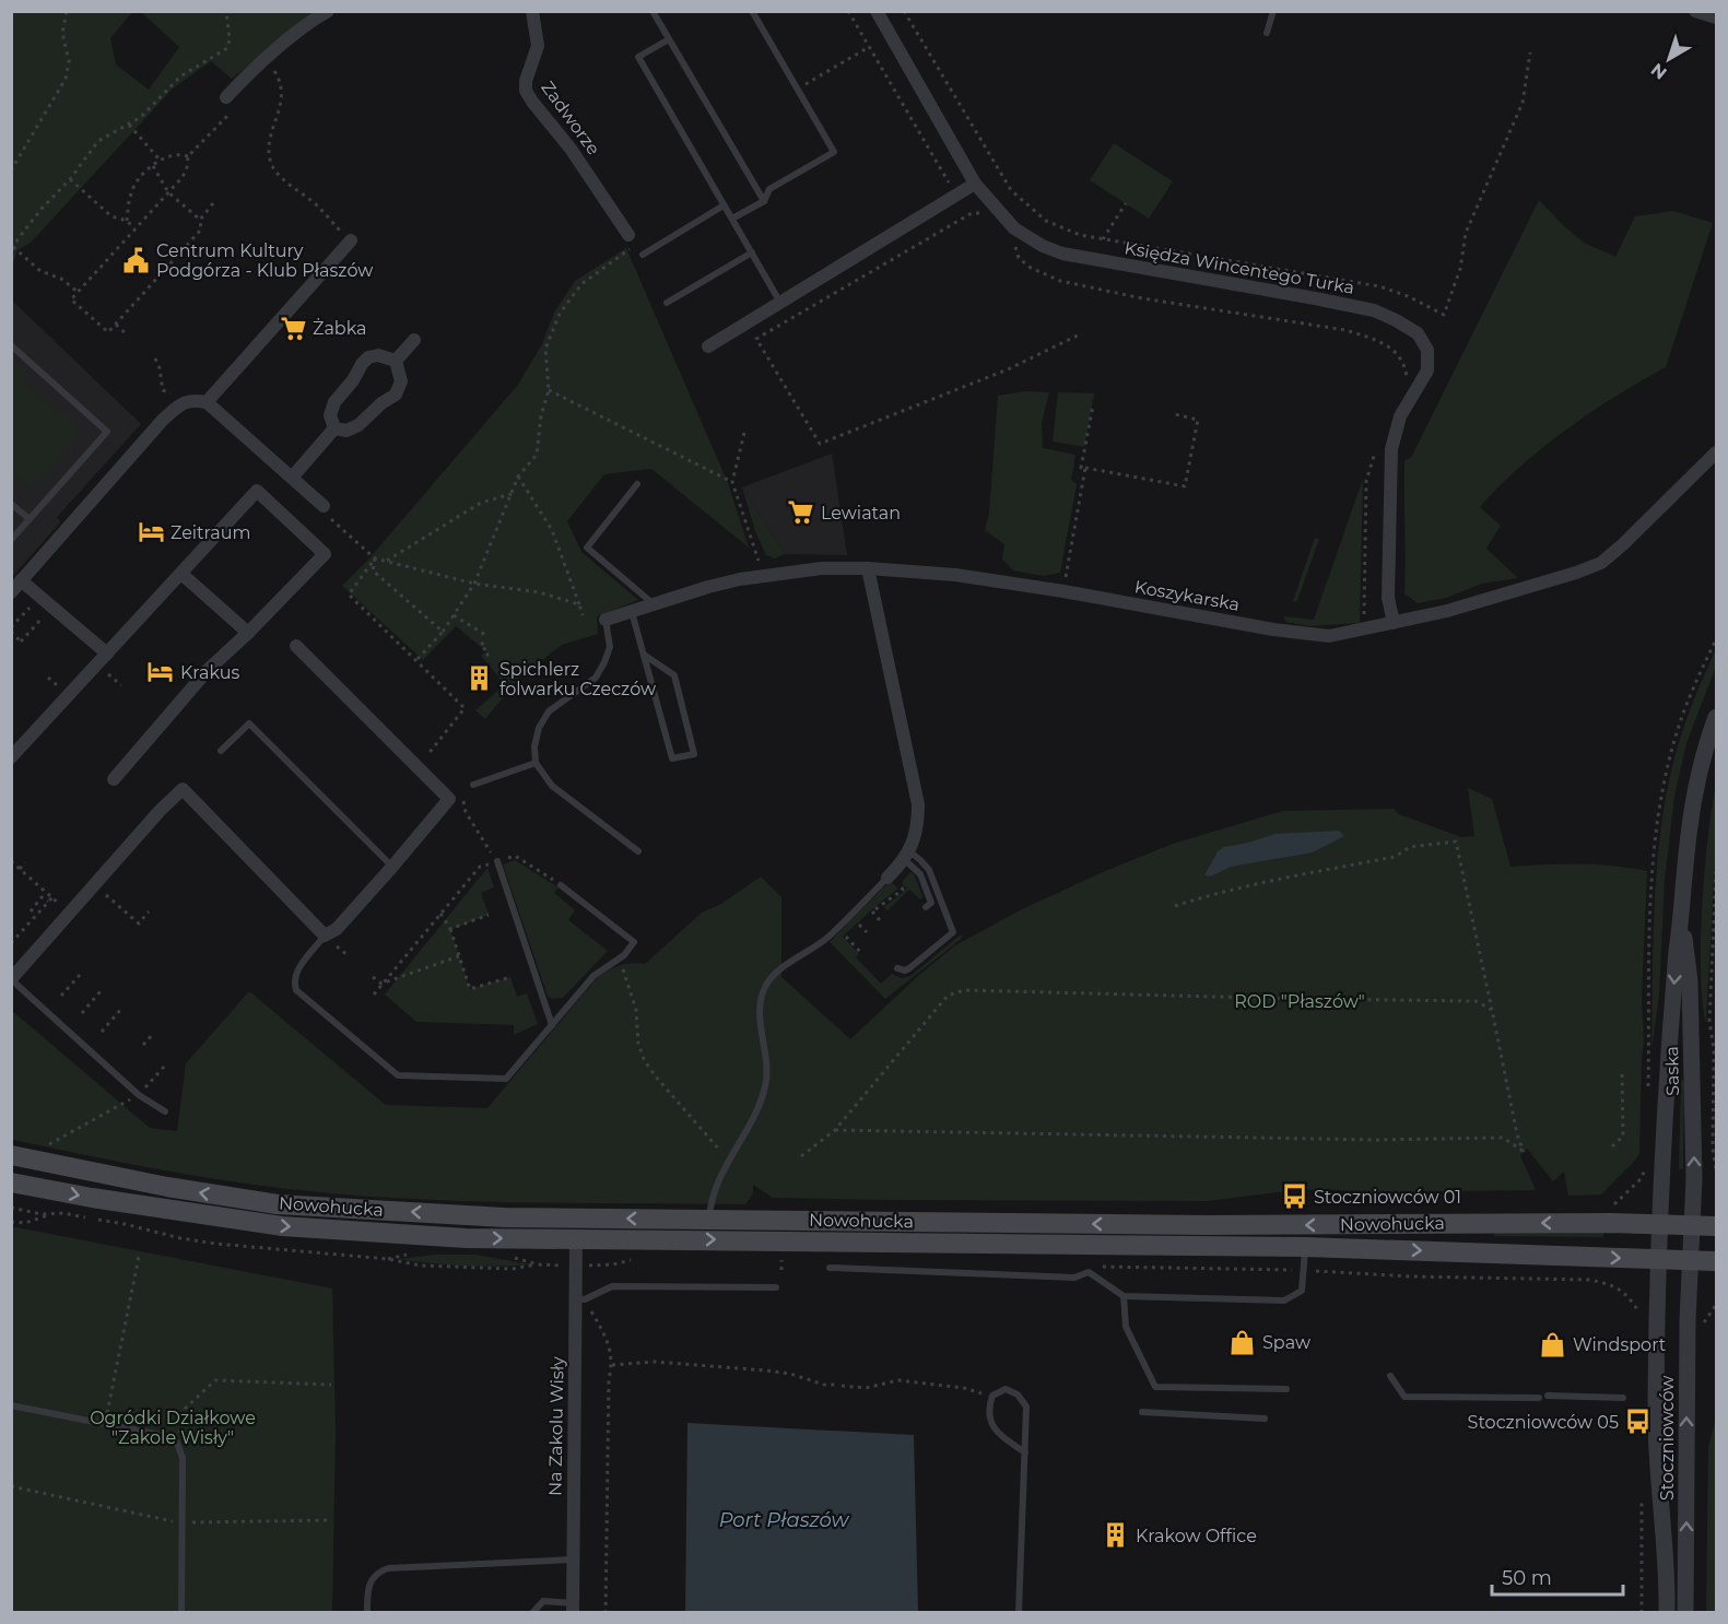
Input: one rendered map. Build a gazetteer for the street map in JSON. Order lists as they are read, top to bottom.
{
  "streets": {
    "main road": ["Nowohucka"],
    "street": [
      "Zadworze",
      "Księdza Wincentego Turka",
      "Koszykarska",
      "Saska",
      "Na Zakolu Wisły",
      "Stoczniowców"
    ]
  },
  "crossings": [
    ["Księdza Wincentego Turka", "Koszykarska"],
    ["Saska", "Nowohucka"],
    ["Saska", "Stoczniowców"],
    ["Nowohucka", "Na Zakolu Wisły"],
    ["Nowohucka", "Stoczniowców"]
  ],
  "water": ["Port Płaszów"],
  "parks": ["ROD \"Płaszów\"", "Ogródki Działkowe \"Zakole Wisły\""],
  "places": {
    "public building": ["Centrum Kultury Podgórza - Klub Płaszów"],
    "supermarket": ["Żabka", "Lewiatan"],
    "hotel": ["Zeitraum", "Krakus"],
    "building": ["Spichlerz folwarku Czeczów", "Krakow Office"],
    "bus stop": ["Stoczniowców 01", "Stoczniowców 05"],
    "shop": ["Spaw", "Windsport"]
  },
  "scale_bar": "50 m",
  "north": "bottom left"
}
